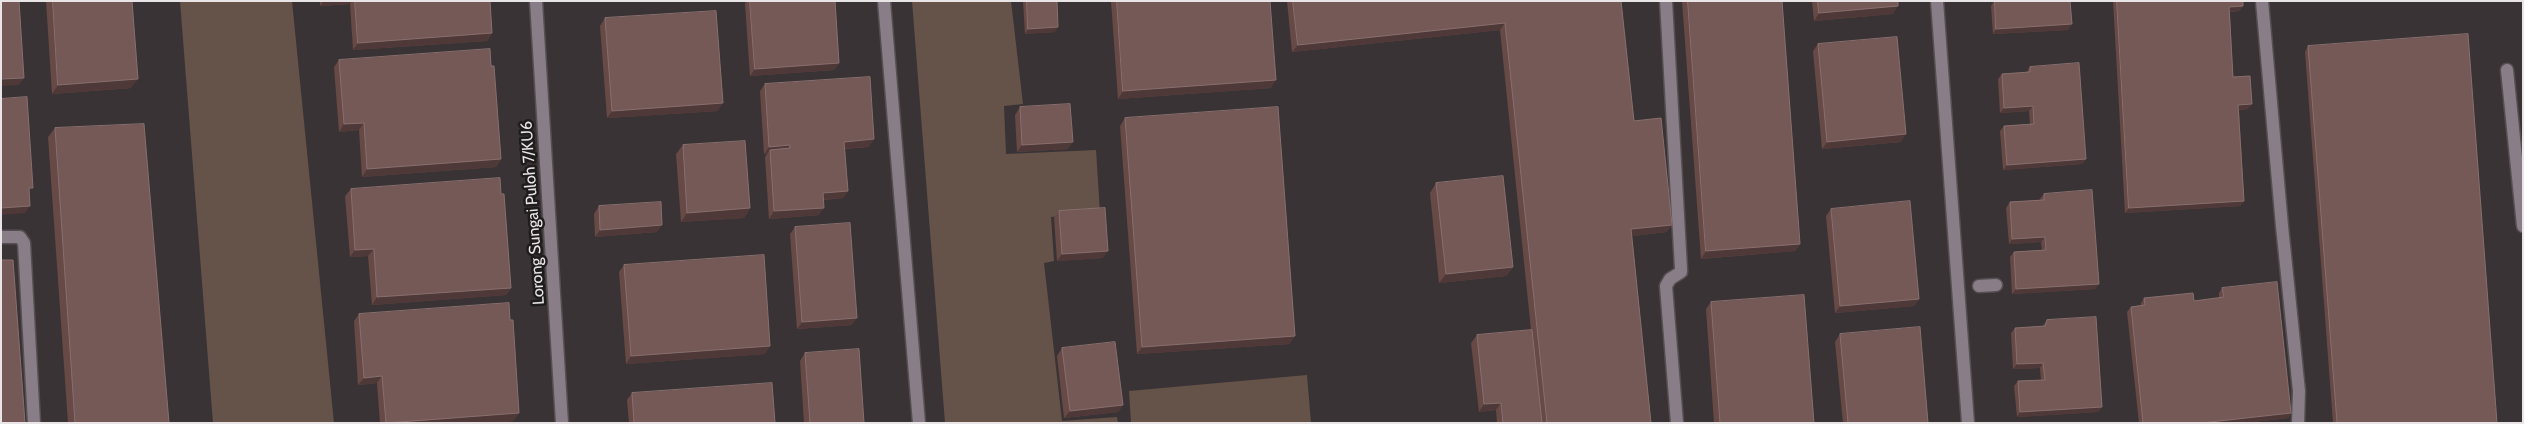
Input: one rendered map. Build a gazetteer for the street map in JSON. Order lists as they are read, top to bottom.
{
  "streets": {
    "street": ["Lorong Sungai Puloh 7/KU6"]
  }
}
